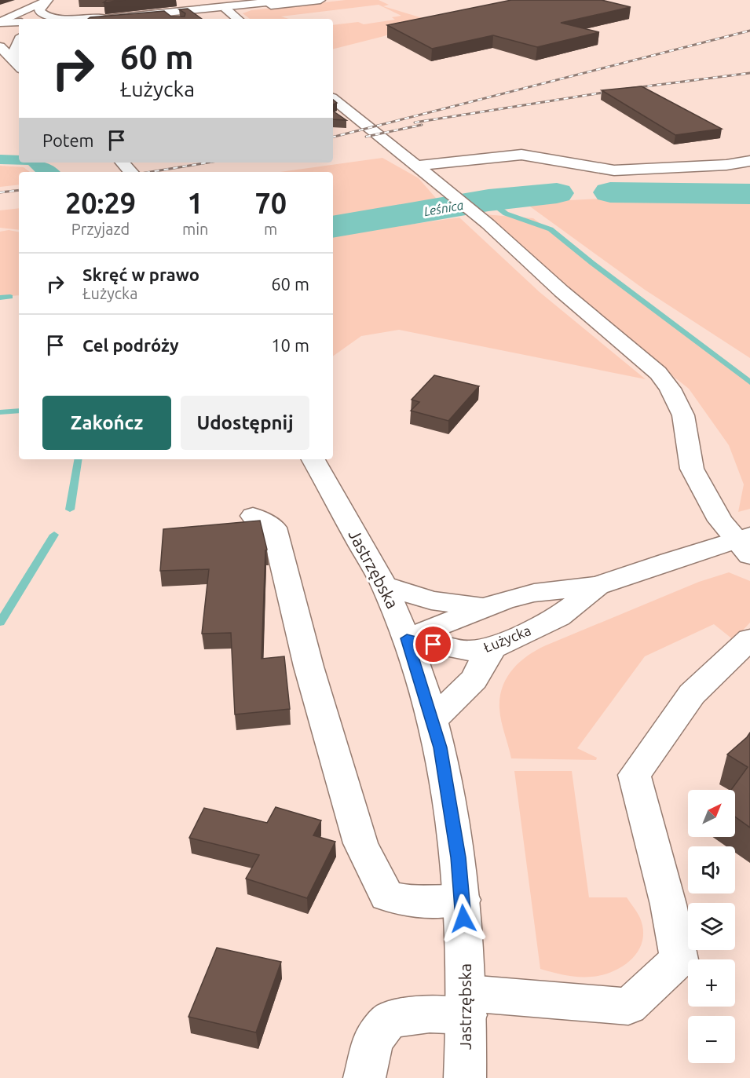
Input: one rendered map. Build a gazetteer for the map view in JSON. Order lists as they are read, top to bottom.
{
  "streets": {
    "main road": ["Jastrzębska", "Łużycka"]
  },
  "crossings": [
    ["Jastrzębska", "Łużycka"]
  ],
  "water": ["Leśnica"],
  "north": "top right",
  "page": {
    "turn": ["60 m", "Łużycka"],
    "then": "Potem",
    "eta": [
      "20:29",
      "Przyjazd",
      "1",
      "min",
      "70",
      "m"
    ],
    "list": [
      {
        "name": "Skręć w prawo",
        "note": "Łużycka",
        "value": "60 m"
      },
      {
        "name": "Cel podróży",
        "value": "10 m"
      }
    ],
    "buttons": ["Zakończ", "Udostępnij"],
    "map_buttons": ["+", "−"]
  }
}
